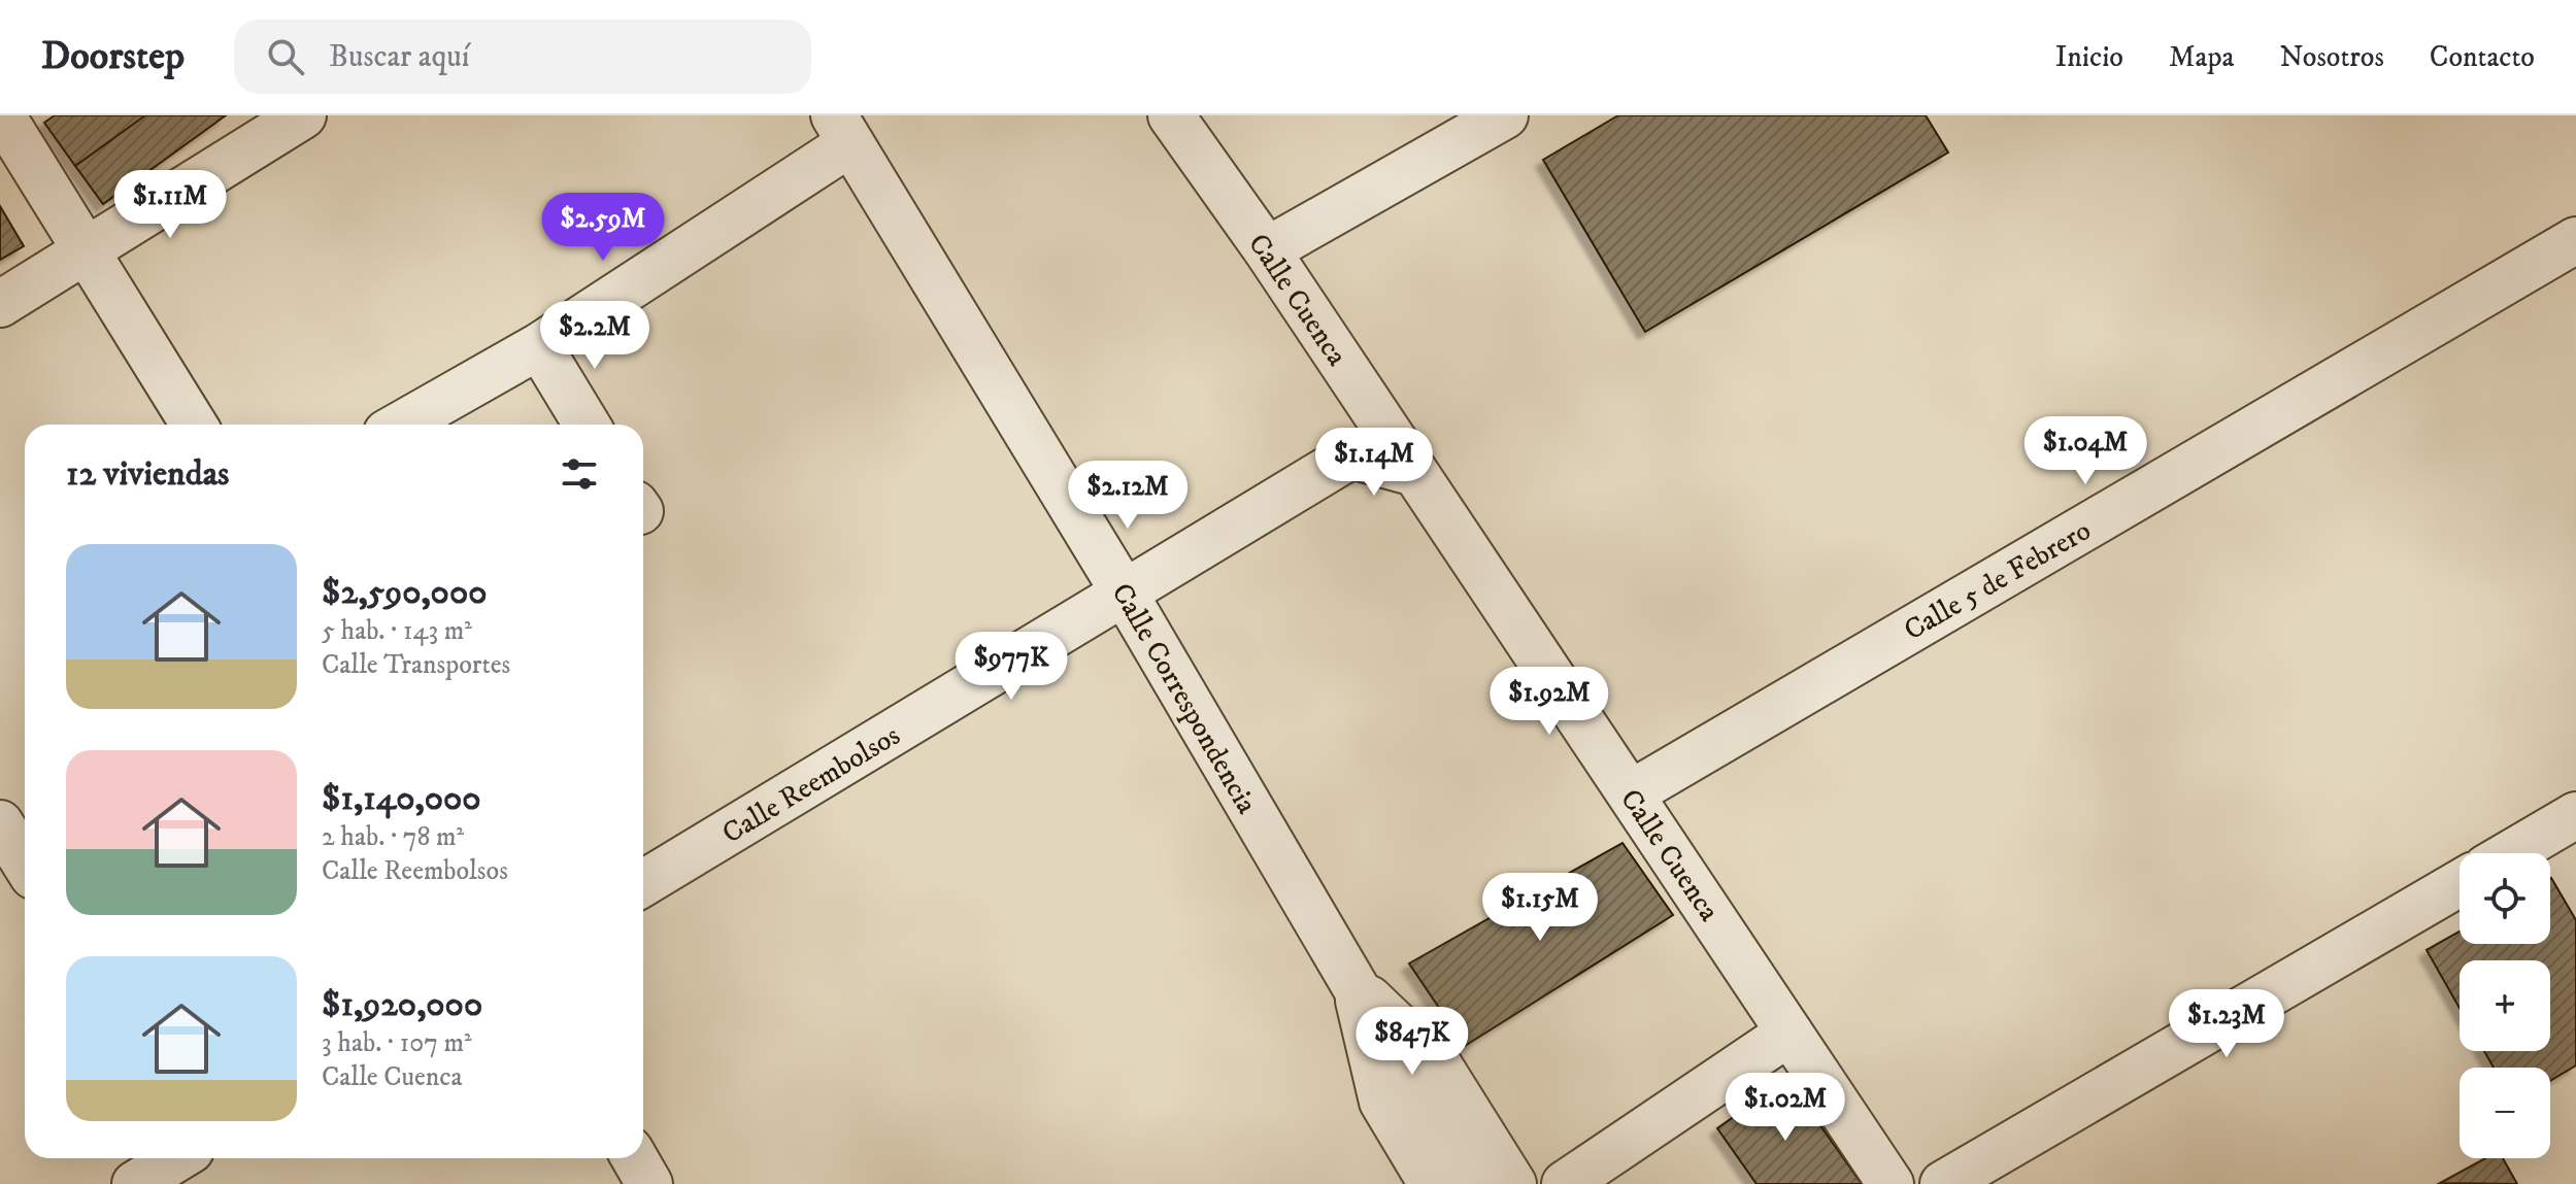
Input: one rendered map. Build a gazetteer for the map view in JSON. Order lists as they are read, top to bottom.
{
  "streets": {
    "street": [
      "Calle Cuenca",
      "Calle 5 de Febrero",
      "Calle Correspondencia",
      "Calle Reembolsos"
    ]
  },
  "crossings": [
    ["Calle Cuenca", "Calle 5 de Febrero"],
    ["Calle Cuenca", "Calle Reembolsos"],
    ["Calle Correspondencia", "Calle Reembolsos"]
  ],
  "page": {
    "header": "Doorstep",
    "search": "Buscar aquí",
    "nav": [
      "Inicio",
      "Mapa",
      "Nosotros",
      "Contacto"
    ],
    "price": [
      "$1.11M",
      "$2.59M",
      "$2.2M",
      "$1.04M",
      "$1.14M",
      "$2.12M",
      "$977K",
      "$1.92M",
      "$1.15M",
      "$1.23M",
      "$847K",
      "$1.02M"
    ],
    "heading": "12 viviendas",
    "list": [
      {
        "name": "$2,590,000",
        "note": "5 hab. · 143 m² · Calle Transportes"
      },
      {
        "name": "$1,140,000",
        "note": "2 hab. · 78 m² · Calle Reembolsos"
      },
      {
        "name": "$1,920,000",
        "note": "3 hab. · 107 m² · Calle Cuenca"
      }
    ],
    "map_buttons": ["+", "−"]
  }
}
